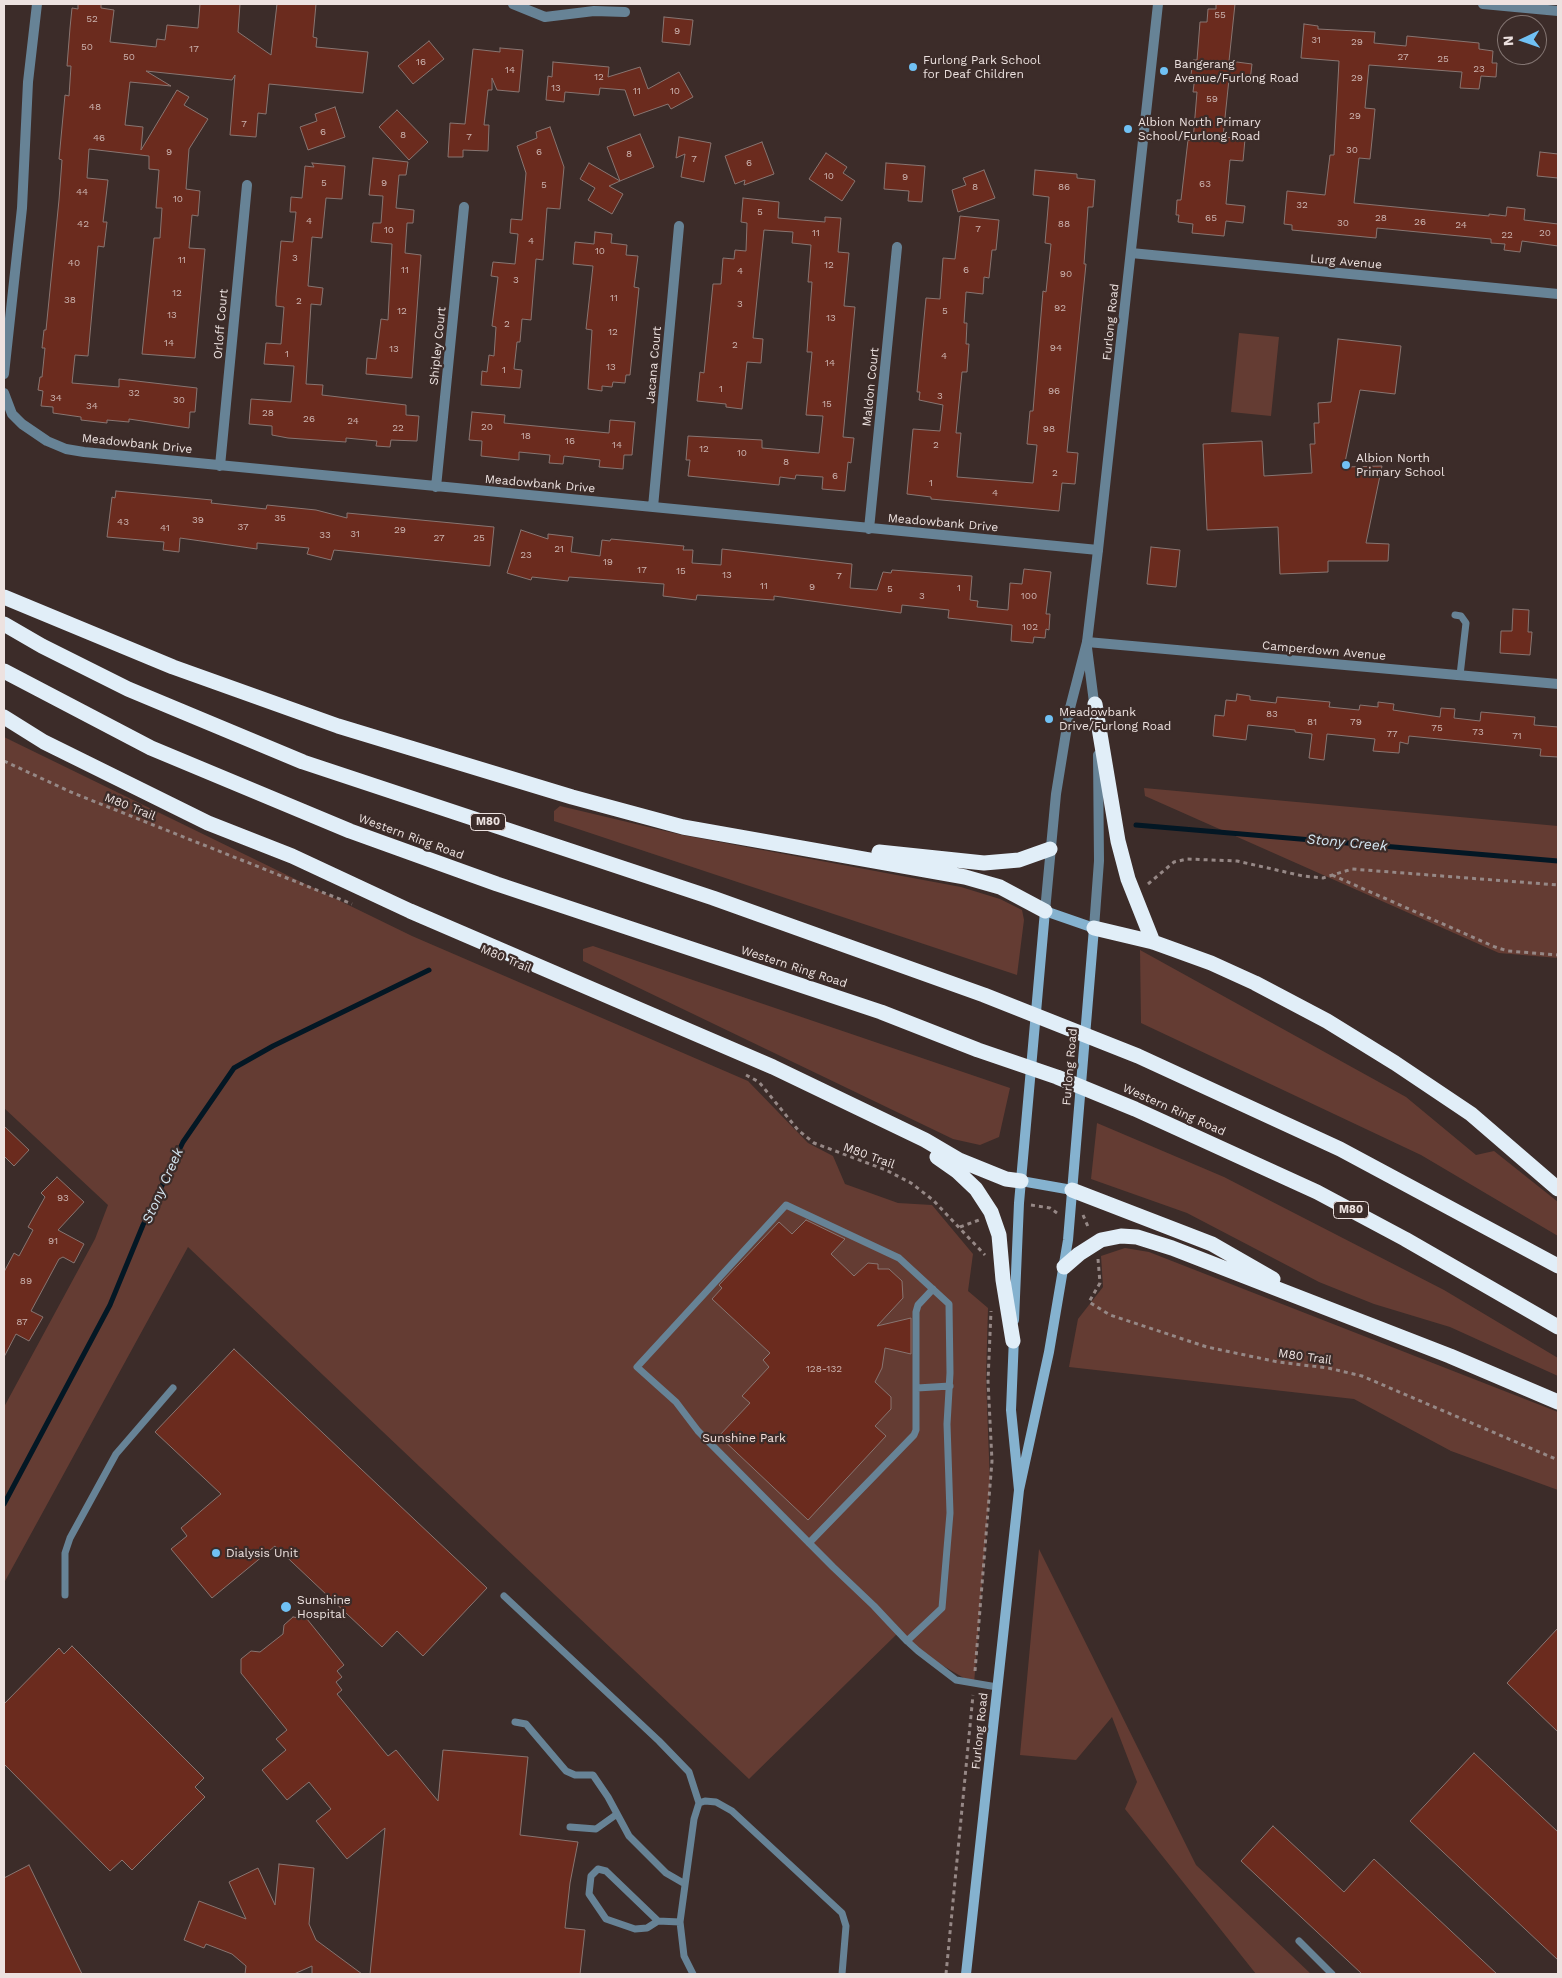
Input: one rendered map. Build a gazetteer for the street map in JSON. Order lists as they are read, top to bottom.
{
  "streets": {
    "highway": ["M80", "Western Ring Road"],
    "main road": ["Furlong Road"],
    "street": [
      "Lurg Avenue",
      "Orloff Court",
      "Shipley Court",
      "Jacana Court",
      "Maldon Court",
      "Meadowbank Drive",
      "Camperdown Avenue"
    ],
    "path": ["M80 Trail"]
  },
  "crossings": [
    ["Lurg Avenue", "Furlong Road"],
    ["Furlong Road", "Meadowbank Drive"],
    ["Furlong Road", "Camperdown Avenue"],
    ["Orloff Court", "Meadowbank Drive"],
    ["Shipley Court", "Meadowbank Drive"],
    ["Jacana Court", "Meadowbank Drive"],
    ["Maldon Court", "Meadowbank Drive"]
  ],
  "water": ["Stony Creek"],
  "parks": ["Sunshine Park"],
  "places": [
    "Furlong Park School for Deaf Children",
    "Bangerang Avenue/Furlong Road",
    "Albion North Primary School/Furlong Road",
    "Albion North Primary School",
    "Meadowbank Drive/Furlong Road",
    "Dialysis Unit",
    "Sunshine Hospital"
  ],
  "house_numbers": [
    "55",
    "52",
    "9",
    "31",
    "29",
    "50",
    "17",
    "50",
    "27",
    "25",
    "16",
    "23",
    "14",
    "12",
    "29",
    "13",
    "11",
    "10",
    "59",
    "48",
    "29",
    "7",
    "6",
    "8",
    "7",
    "46",
    "30",
    "9",
    "6",
    "8",
    "7",
    "6",
    "10",
    "9",
    "5",
    "9",
    "63",
    "5",
    "8",
    "86",
    "44",
    "10",
    "32",
    "5",
    "65",
    "28",
    "4",
    "26",
    "30",
    "42",
    "88",
    "24",
    "7",
    "10",
    "11",
    "20",
    "22",
    "4",
    "10",
    "3",
    "11",
    "40",
    "12",
    "11",
    "6",
    "4",
    "90",
    "3",
    "12",
    "11",
    "38",
    "2",
    "3",
    "92",
    "12",
    "5",
    "13",
    "13",
    "2",
    "12",
    "14",
    "2",
    "94",
    "13",
    "1",
    "4",
    "14",
    "13",
    "1",
    "1",
    "96",
    "32",
    "3",
    "34",
    "30",
    "15",
    "34",
    "28",
    "26",
    "24",
    "20",
    "22",
    "98",
    "18",
    "16",
    "14",
    "2",
    "12",
    "10",
    "8",
    "2",
    "6",
    "1",
    "4",
    "35",
    "39",
    "43",
    "37",
    "41",
    "29",
    "31",
    "33",
    "27",
    "25",
    "21",
    "23",
    "19",
    "17",
    "15",
    "13",
    "7",
    "11",
    "9",
    "1",
    "5",
    "3",
    "100",
    "102",
    "83",
    "81",
    "79",
    "75",
    "73",
    "77",
    "71",
    "93",
    "91",
    "89",
    "87",
    "128-132"
  ],
  "north": "left"
}
